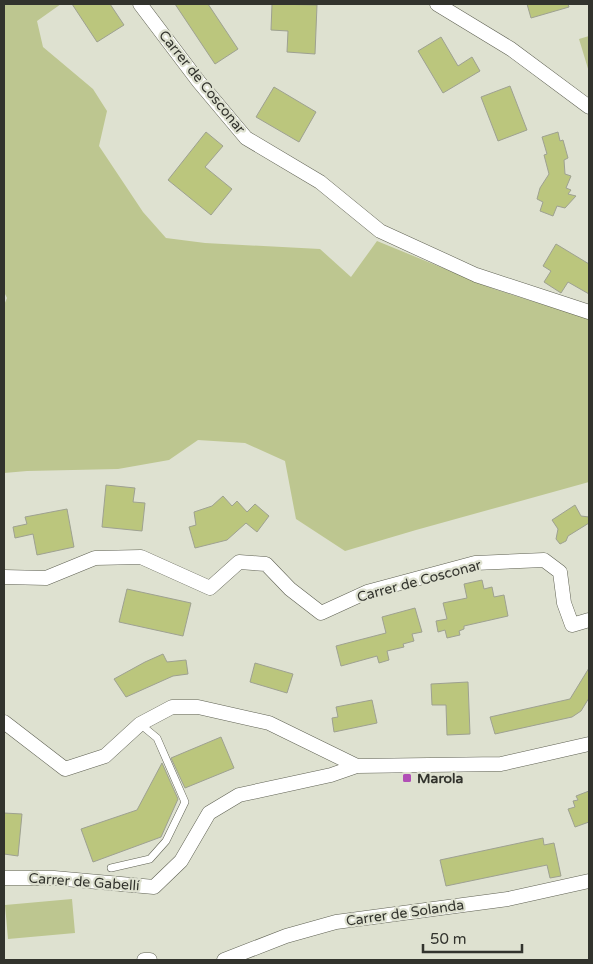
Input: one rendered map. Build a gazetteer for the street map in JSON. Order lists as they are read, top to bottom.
{
  "streets": {
    "street": ["Carrer de Cosconar", "Carrer de Gabellí", "Carrer de Solanda"]
  },
  "places": {
    "transit": ["Marola"]
  },
  "scale_bar": "50 m"
}
